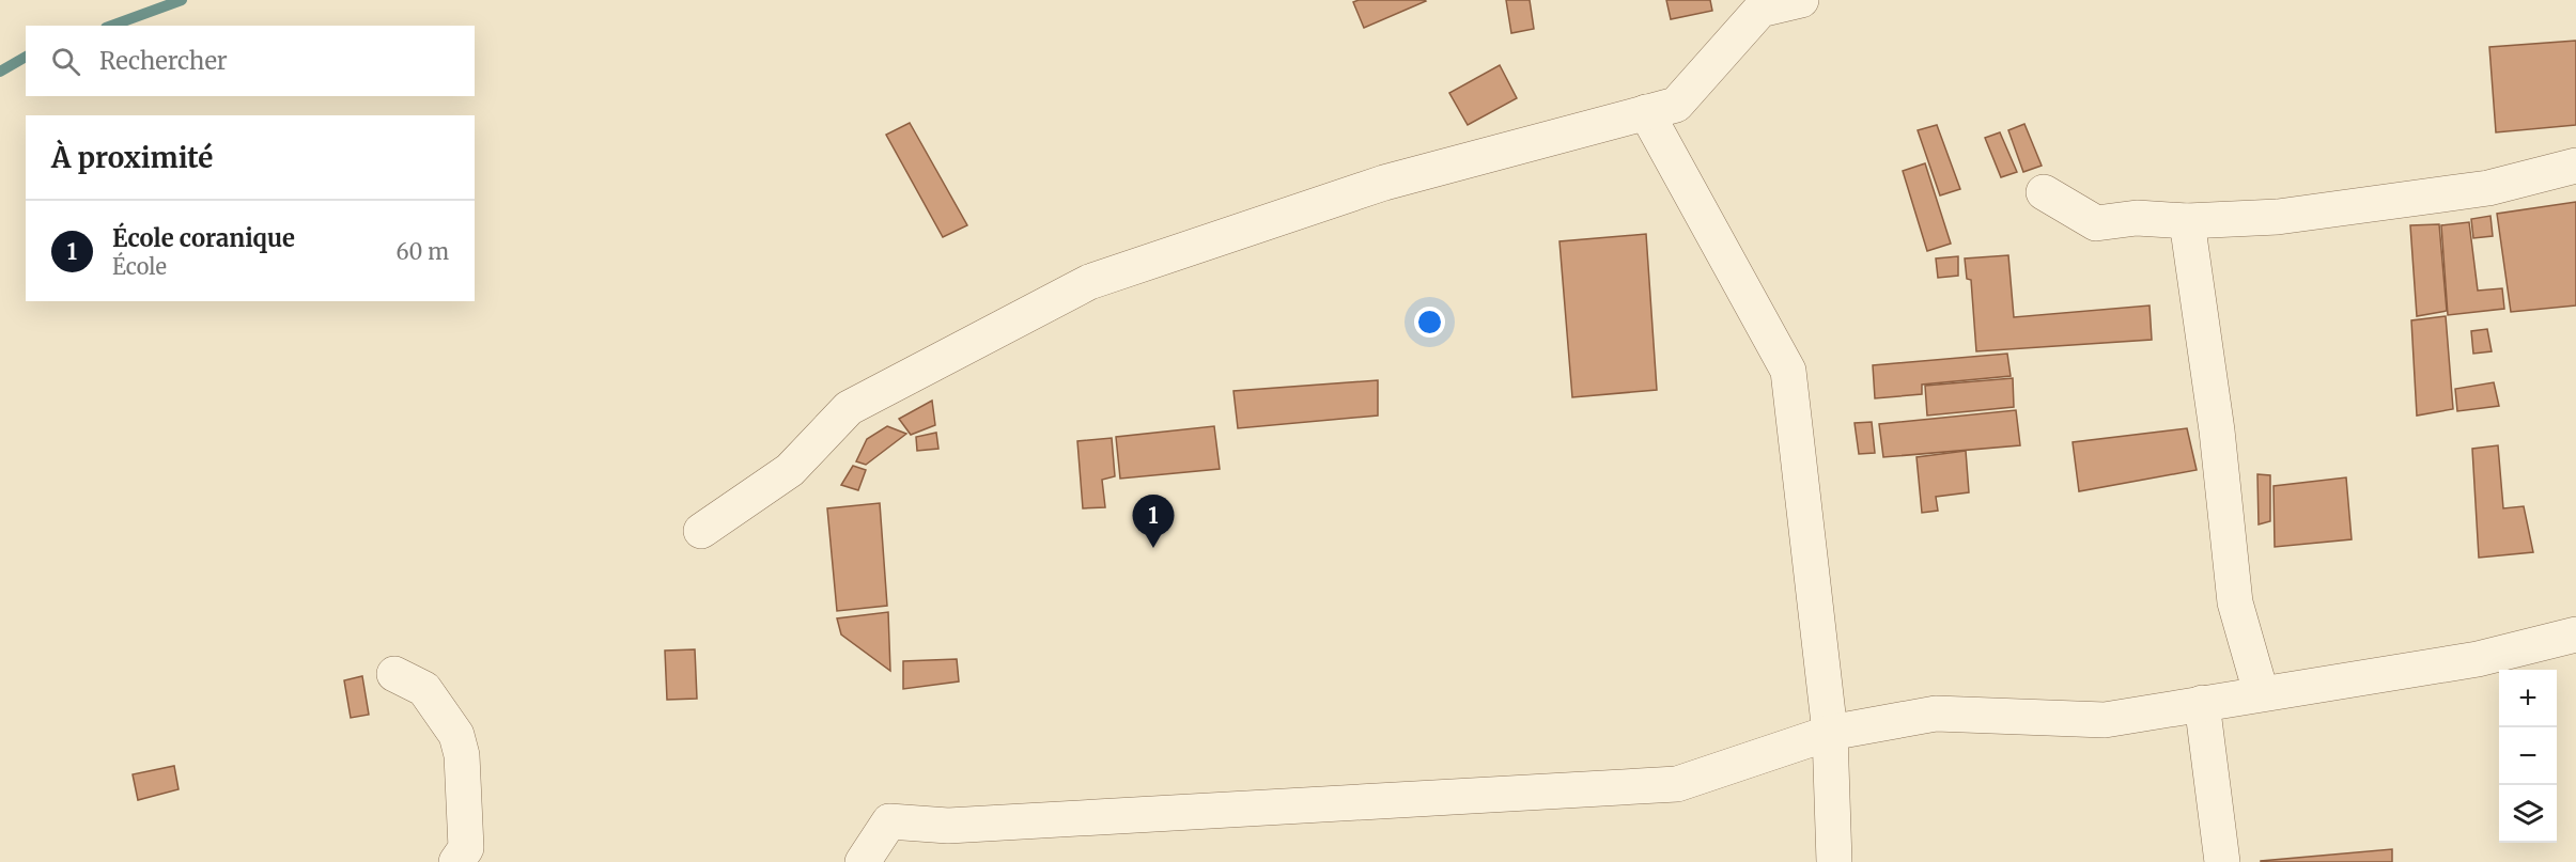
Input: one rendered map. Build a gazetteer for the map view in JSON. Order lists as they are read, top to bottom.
{
  "page": {
    "search": "Rechercher",
    "heading": "À proximité",
    "list": [
      {
        "mark": "1",
        "name": "École coranique",
        "note": "École",
        "value": "60 m"
      }
    ],
    "pins": "1",
    "map_buttons": ["+", "−"]
  }
}
